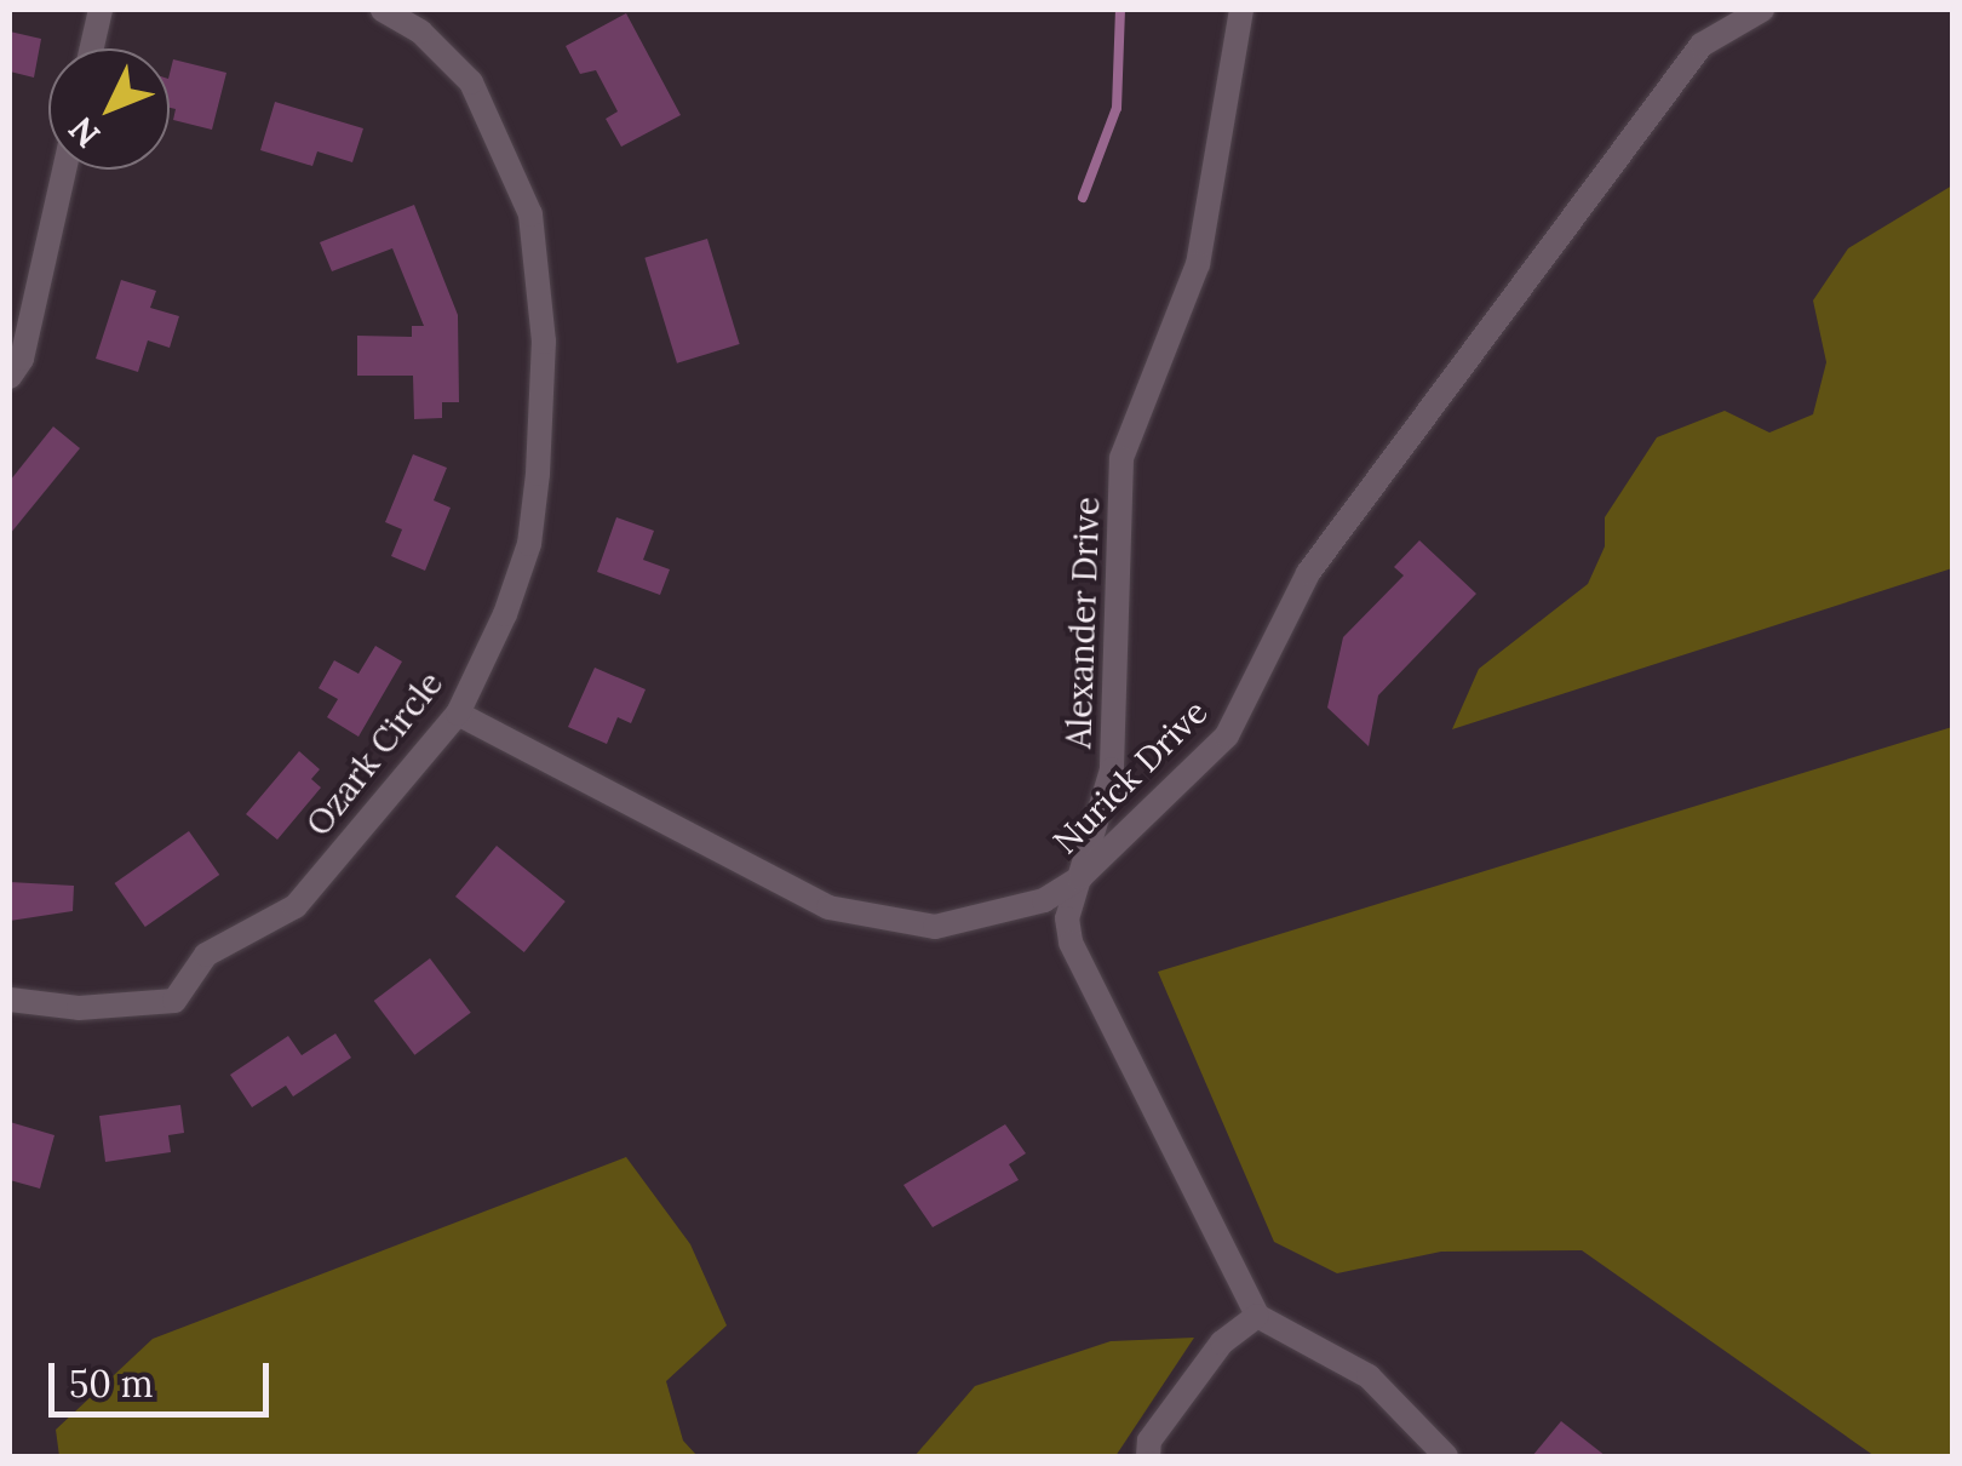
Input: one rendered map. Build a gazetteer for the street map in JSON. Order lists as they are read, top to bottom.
{
  "streets": {
    "street": ["Alexander Drive", "Ozark Circle", "Nurick Drive"]
  },
  "crossings": [
    ["Alexander Drive", "Nurick Drive"],
    ["Ozark Circle", "Nurick Drive"]
  ],
  "scale_bar": "50 m",
  "north": "bottom left"
}
